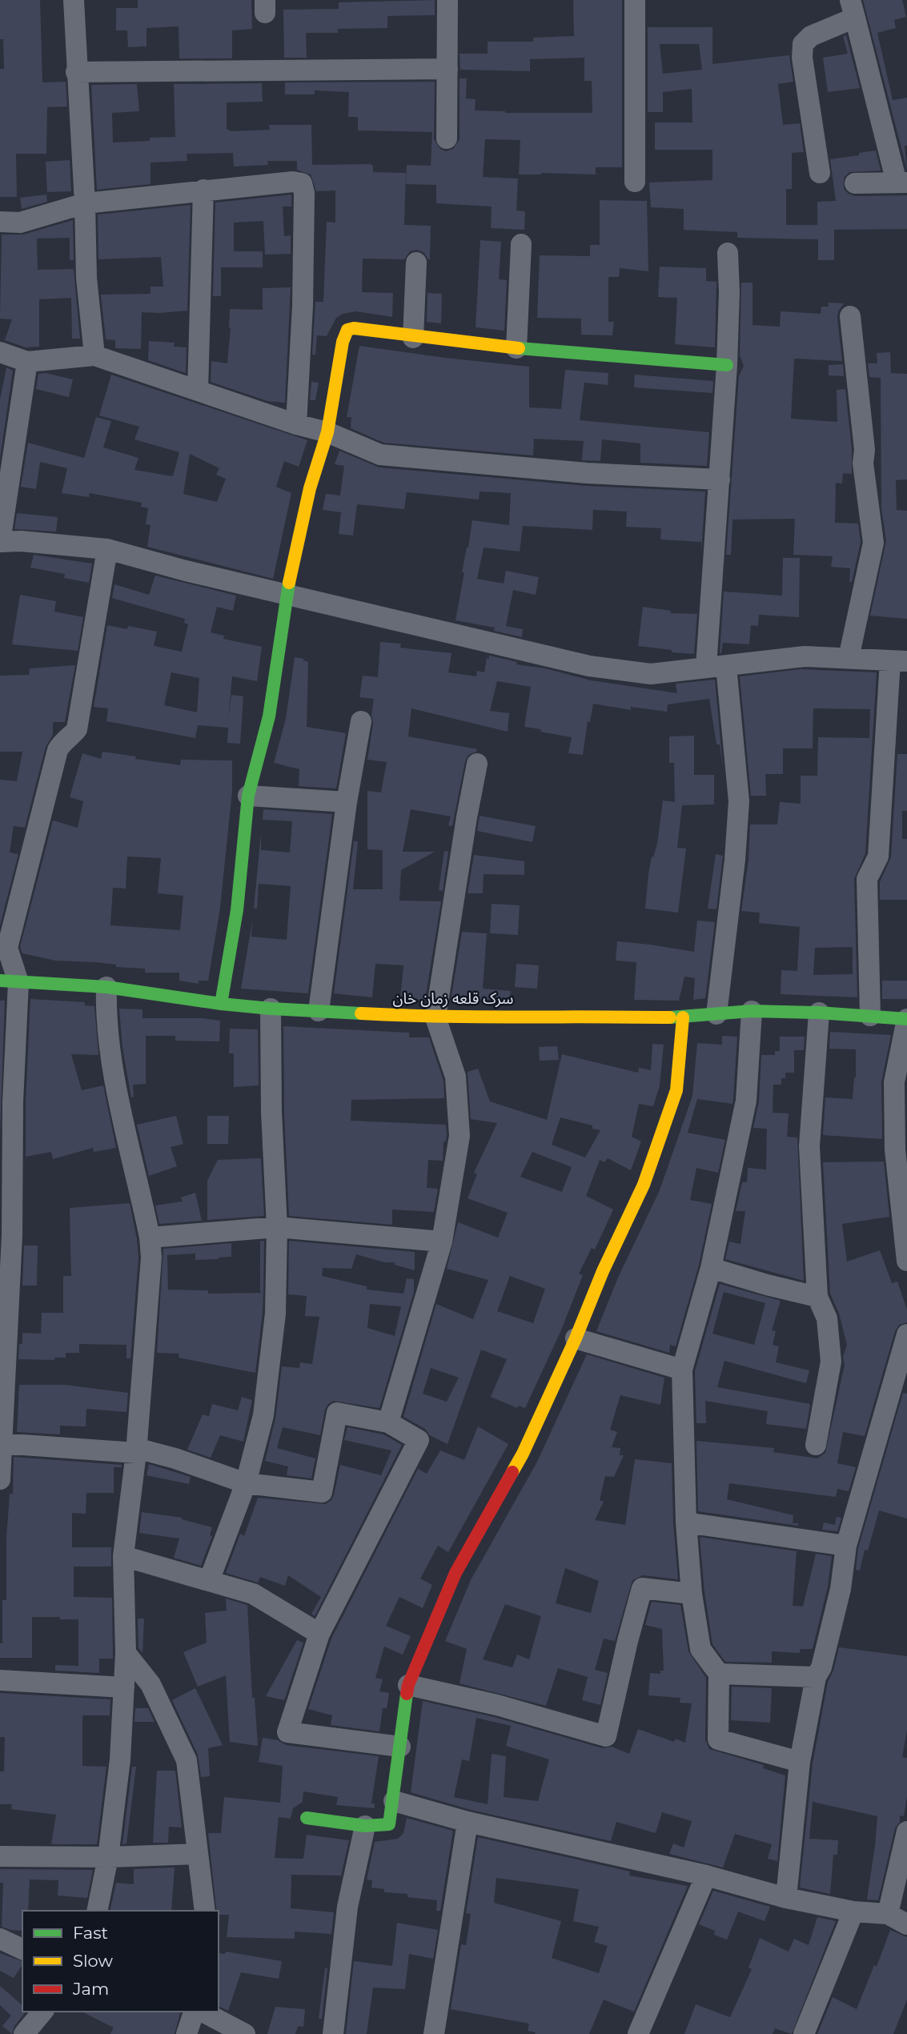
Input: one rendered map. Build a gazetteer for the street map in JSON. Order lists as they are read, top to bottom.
{
  "streets": {
    "street": ["سرک قلعه زمان خان"]
  },
  "legend": ["Fast", "Slow", "Jam"]
}
